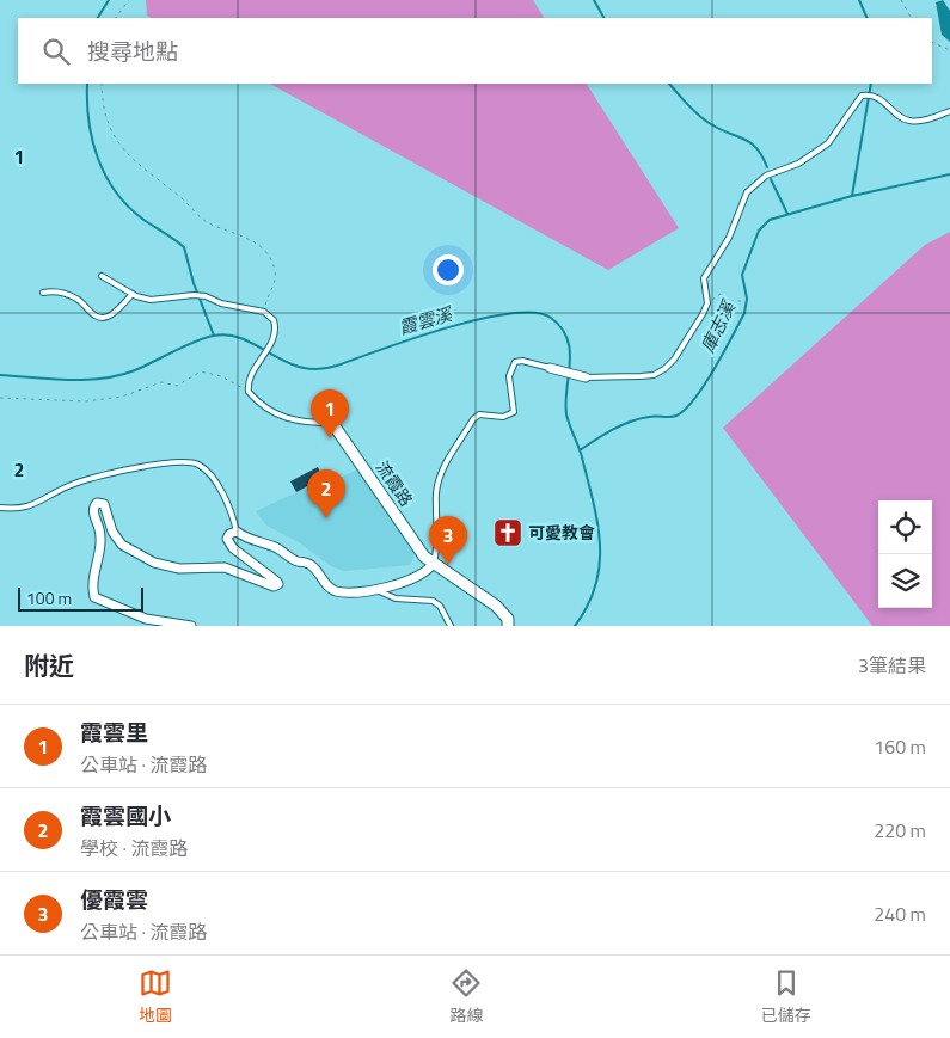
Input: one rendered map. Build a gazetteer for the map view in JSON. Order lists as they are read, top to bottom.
{
  "streets": {
    "street": ["流霞路"]
  },
  "water": ["霞雲溪", "庫志溪"],
  "places": {
    "church": ["可愛教會"]
  },
  "scale_bar": "100 m",
  "page": {
    "search": "搜尋地點",
    "pins": ["1", "2", "3"],
    "scale": "100 m",
    "heading": ["附近", "3筆結果"],
    "list": [
      {
        "mark": "1",
        "name": "霞雲里",
        "note": "公車站 · 流霞路",
        "value": "160 m"
      },
      {
        "mark": "2",
        "name": "霞雲國小",
        "note": "學校 · 流霞路",
        "value": "220 m"
      },
      {
        "mark": "3",
        "name": "優霞雲",
        "note": "公車站 · 流霞路",
        "value": "240 m"
      }
    ],
    "nav": ["地圖", "路線", "已儲存"]
  },
  "grid": {
    "rows": ["1", "2"]
  }
}
